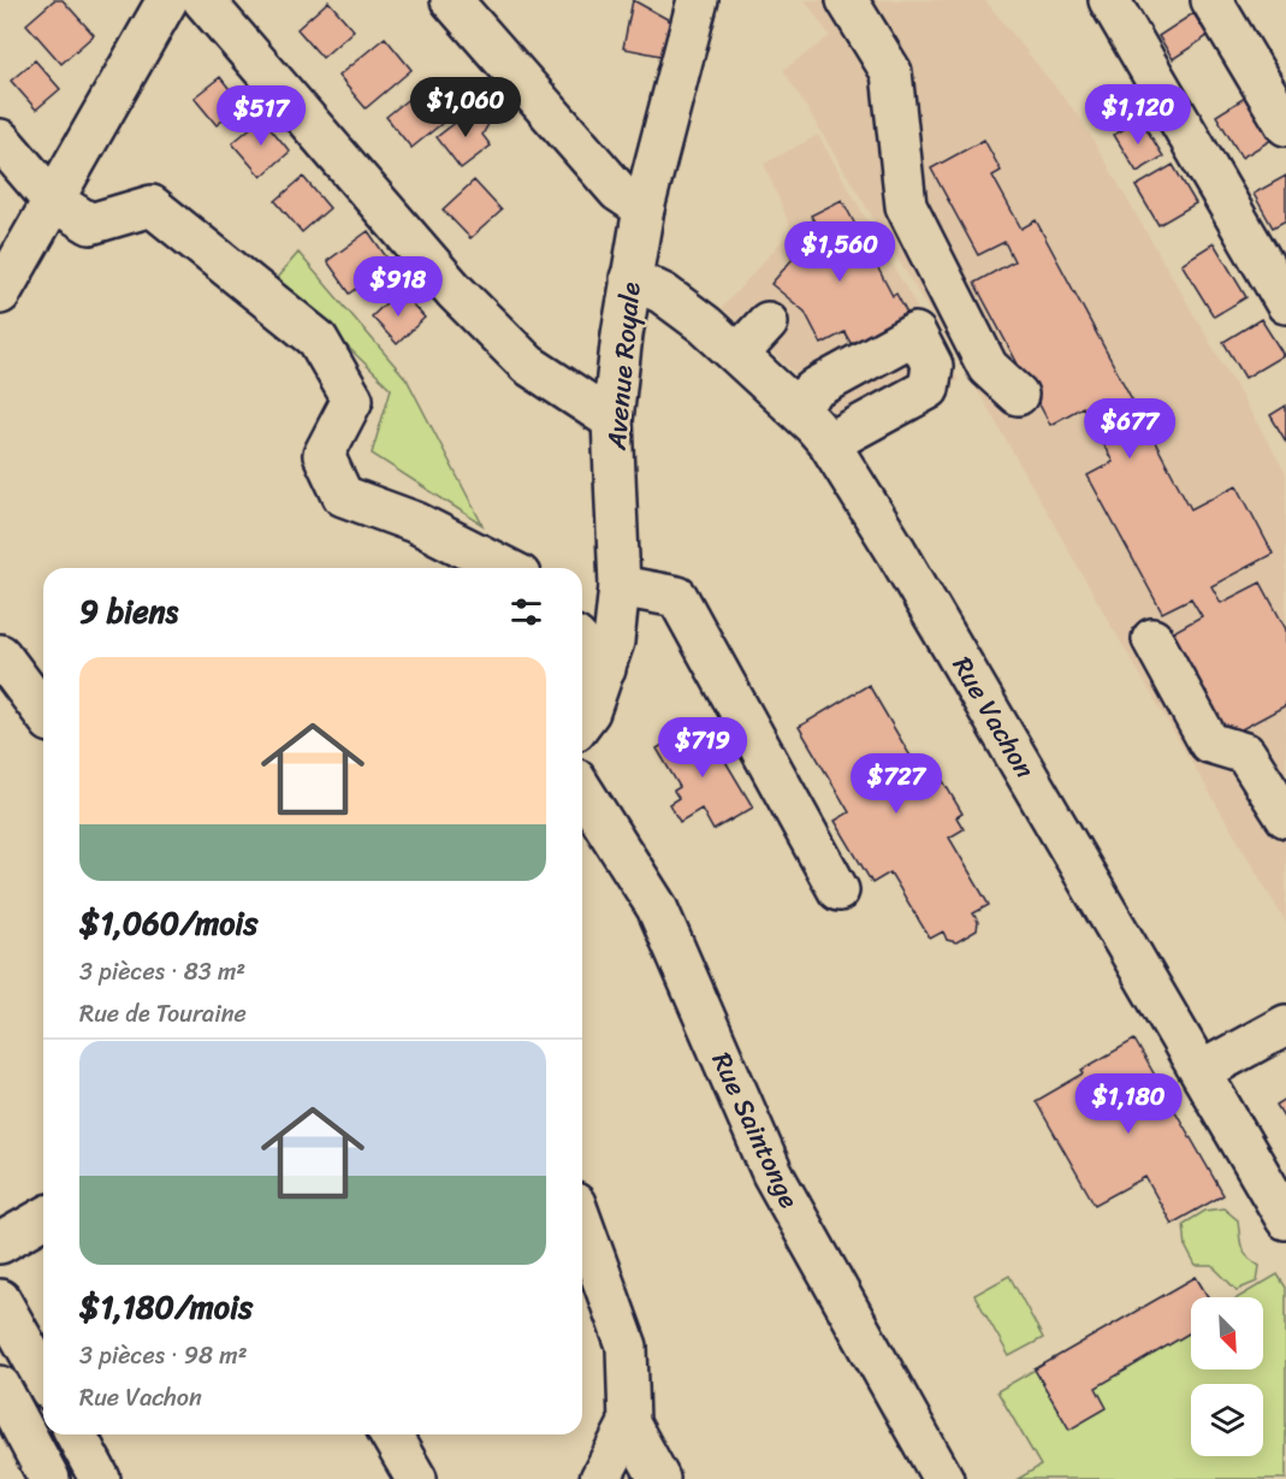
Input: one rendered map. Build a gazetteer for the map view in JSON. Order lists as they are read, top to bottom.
{
  "streets": {
    "street": ["Avenue Royale", "Rue Vachon", "Rue Saintonge"]
  },
  "crossings": [
    ["Avenue Royale", "Rue Vachon"]
  ],
  "north": "bottom right",
  "page": {
    "price": [
      "$1,060",
      "$1,120",
      "$517",
      "$1,560",
      "$918",
      "$677",
      "$719",
      "$727",
      "$1,180"
    ],
    "heading": "9 biens",
    "list": [
      {
        "name": "$1,060/mois",
        "note": "3 pièces · 83 m² · Rue de Touraine"
      },
      {
        "name": "$1,180/mois",
        "note": "3 pièces · 98 m² · Rue Vachon"
      }
    ]
  }
}
